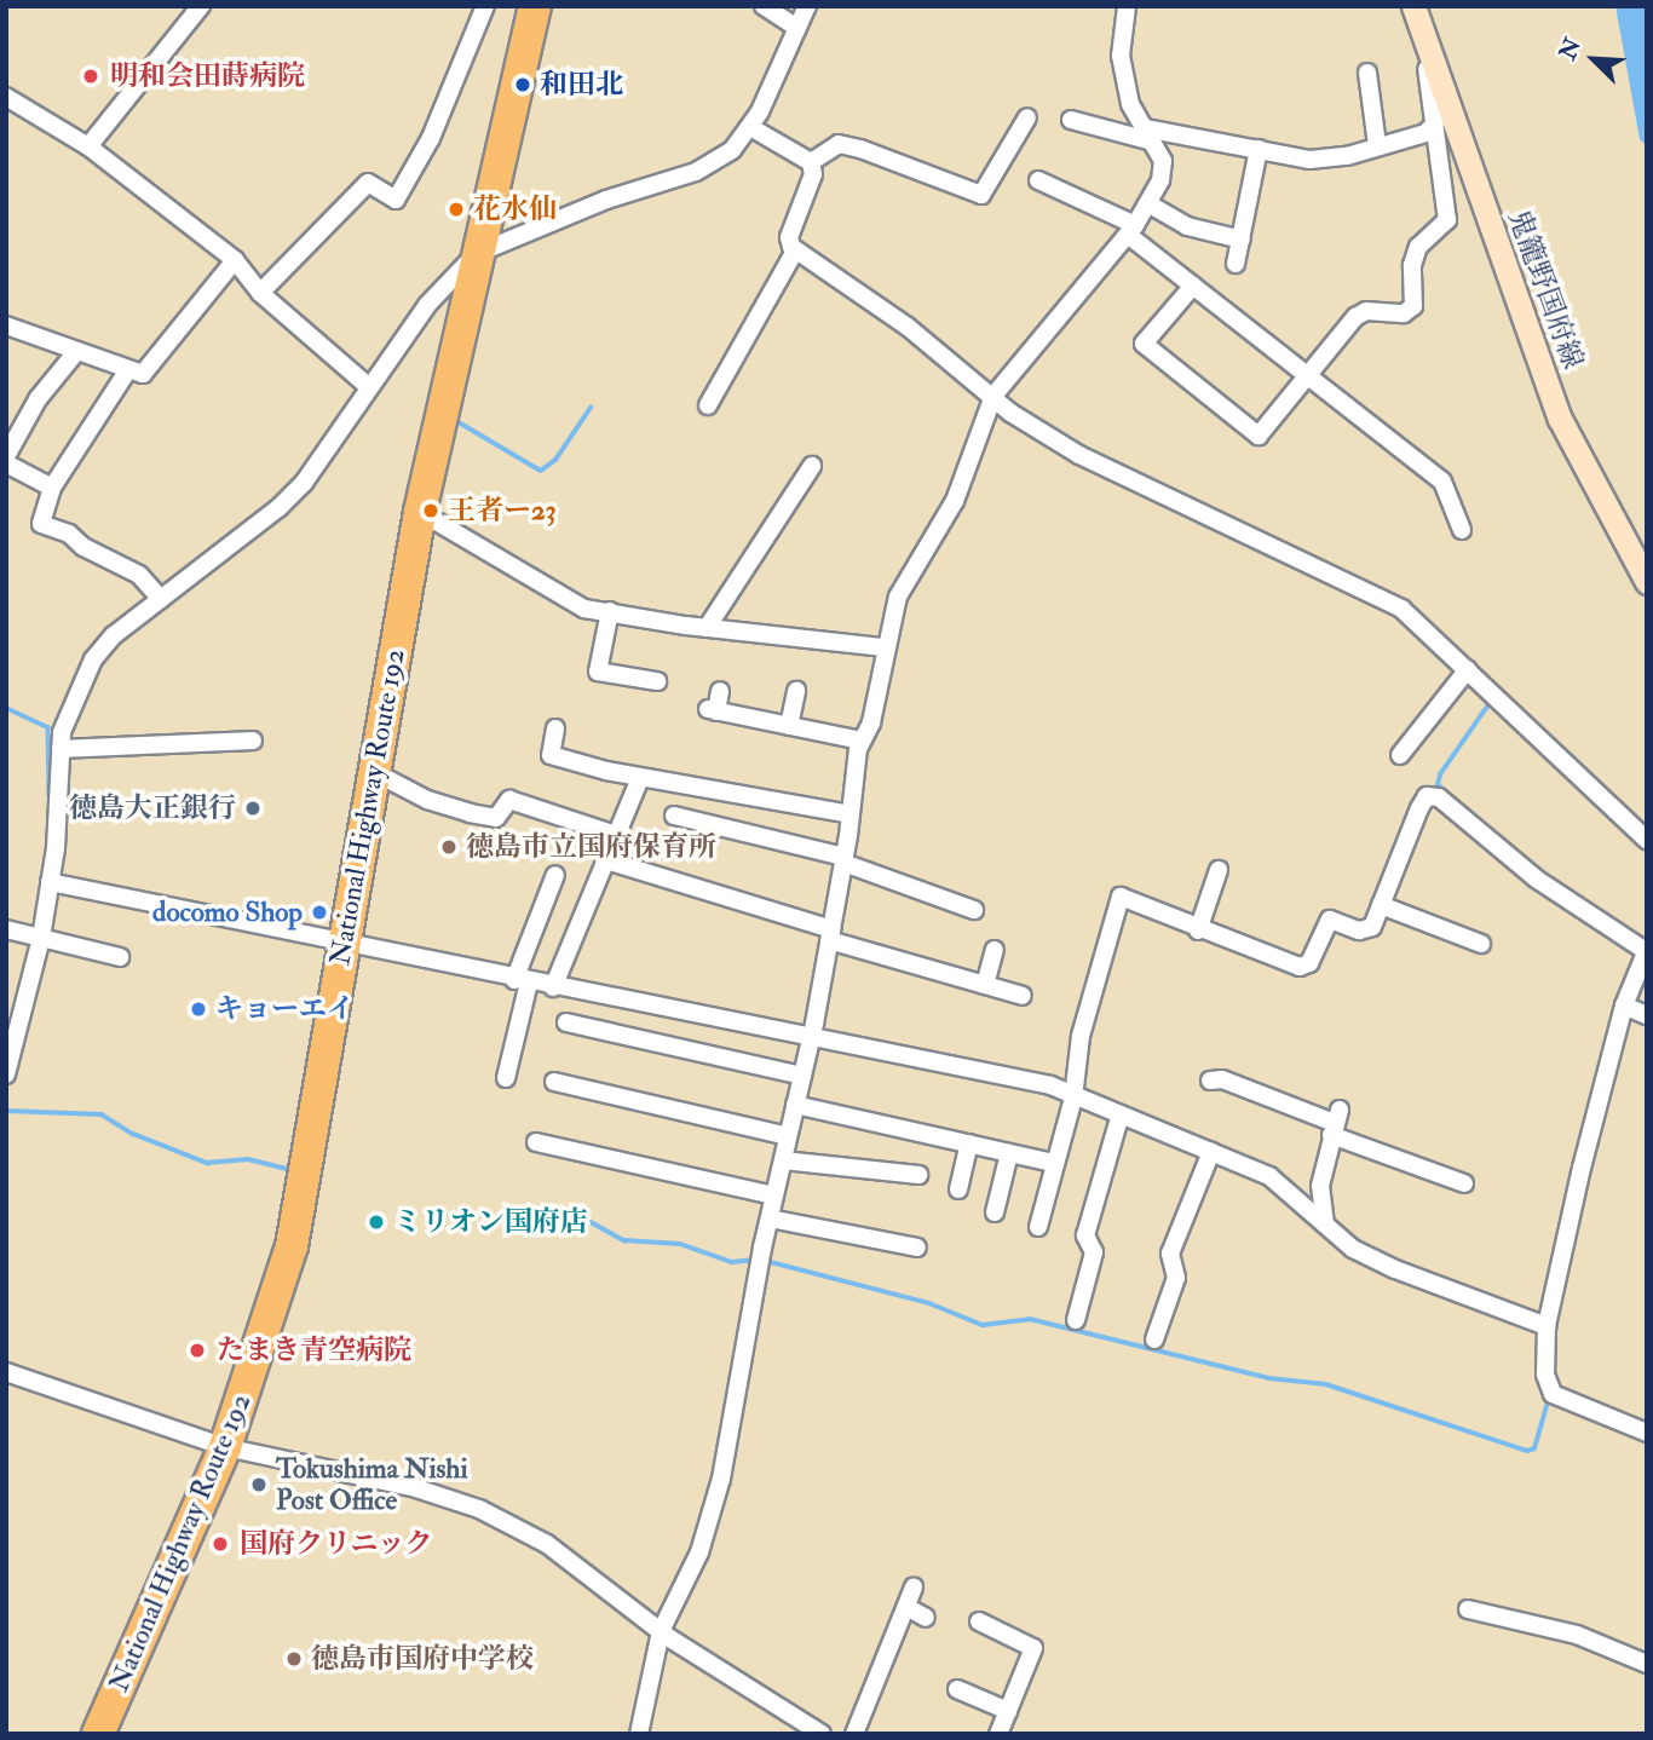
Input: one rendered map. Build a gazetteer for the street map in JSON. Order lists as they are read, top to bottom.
{
  "streets": {
    "highway": ["National Highway Route 192"],
    "main road": ["鬼籠野国府線"]
  },
  "places": [
    "明和会田蒔病院",
    "和田北",
    "花水仙",
    "王者ー23",
    "徳島大正銀行",
    "徳島市立国府保育所",
    "docomo Shop",
    "キョーエイ",
    "ミリオン国府店",
    "たまき青空病院",
    "Tokushima Nishi Post Office",
    "国府クリニック",
    "徳島市国府中学校"
  ],
  "north": "top left"
}
